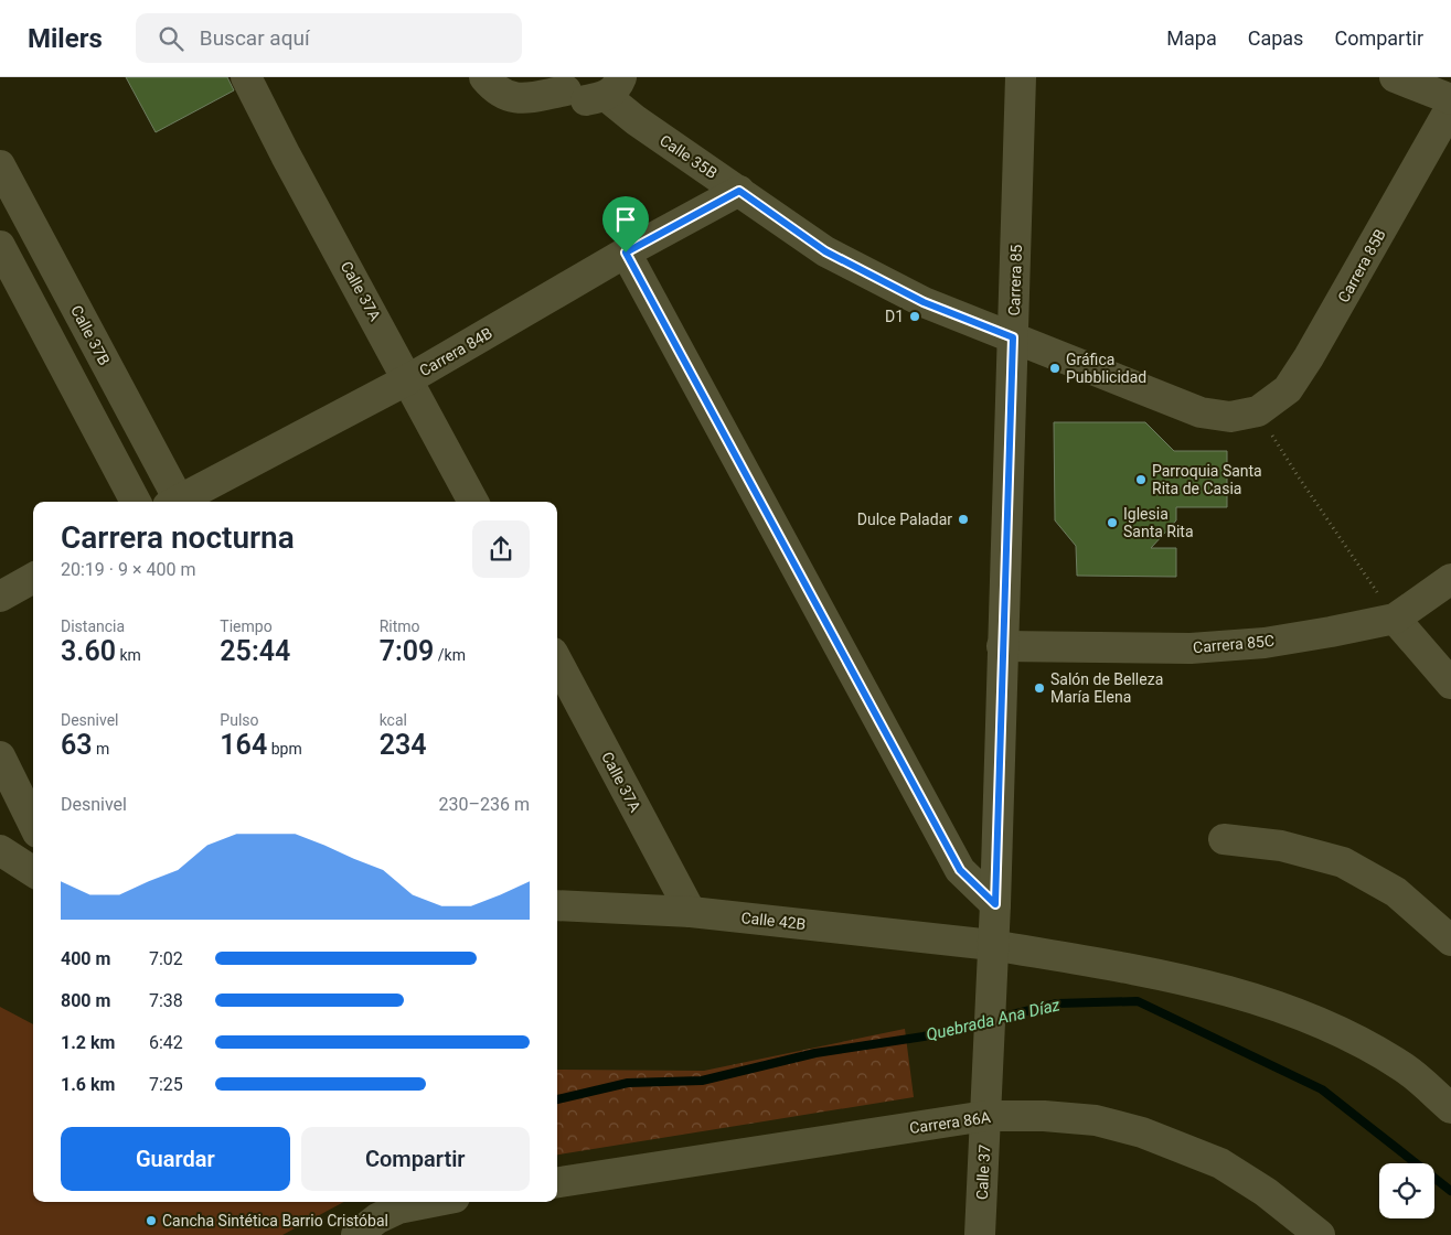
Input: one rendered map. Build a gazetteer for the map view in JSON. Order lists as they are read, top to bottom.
{
  "streets": {
    "street": [
      "Calle 35B",
      "Carrera 85B",
      "Carrera 85",
      "Calle 37A",
      "Calle 37B",
      "Carrera 84B",
      "Carrera 85C",
      "Calle 42B",
      "Carrera 86A",
      "Calle 37"
    ]
  },
  "crossings": [
    ["Calle 35B", "Carrera 85B"],
    ["Calle 35B", "Carrera 85"],
    ["Calle 35B", "Carrera 84B"],
    ["Carrera 85", "Carrera 85C"],
    ["Carrera 85", "Calle 42B"],
    ["Carrera 85", "Calle 37"],
    ["Calle 37A", "Carrera 84B"],
    ["Calle 37A", "Calle 42B"],
    ["Calle 42B", "Calle 37"],
    ["Carrera 86A", "Calle 37"]
  ],
  "water": ["Quebrada Ana Díaz"],
  "places": [
    "D1",
    "Gráfica Pubblicidad",
    "Parroquia Santa Rita de Casia",
    "Dulce Paladar",
    "Iglesia Santa Rita",
    "Salón de Belleza María Elena",
    "Cancha Sintética Barrio Cristóbal"
  ],
  "page": {
    "header": "Milers",
    "search": "Buscar aquí",
    "nav": ["Mapa", "Capas", "Compartir"],
    "heading": ["Carrera nocturna", "20:19 · 9 × 400 m"],
    "stats": [
      ["Distancia", "3.60 km"],
      ["Tiempo", "25:44"],
      ["Ritmo", "7:09 /km"],
      ["Desnivel", "63 m"],
      ["Pulso", "164 bpm"],
      ["kcal", "234"]
    ],
    "chart": ["Desnivel", "230–236 m"],
    "list": [
      {
        "name": "400 m",
        "note": "7:02"
      },
      {
        "name": "800 m",
        "note": "7:38"
      },
      {
        "name": "1.2 km",
        "note": "6:42"
      },
      {
        "name": "1.6 km",
        "note": "7:25"
      }
    ],
    "buttons": ["Guardar", "Compartir"]
  }
}
